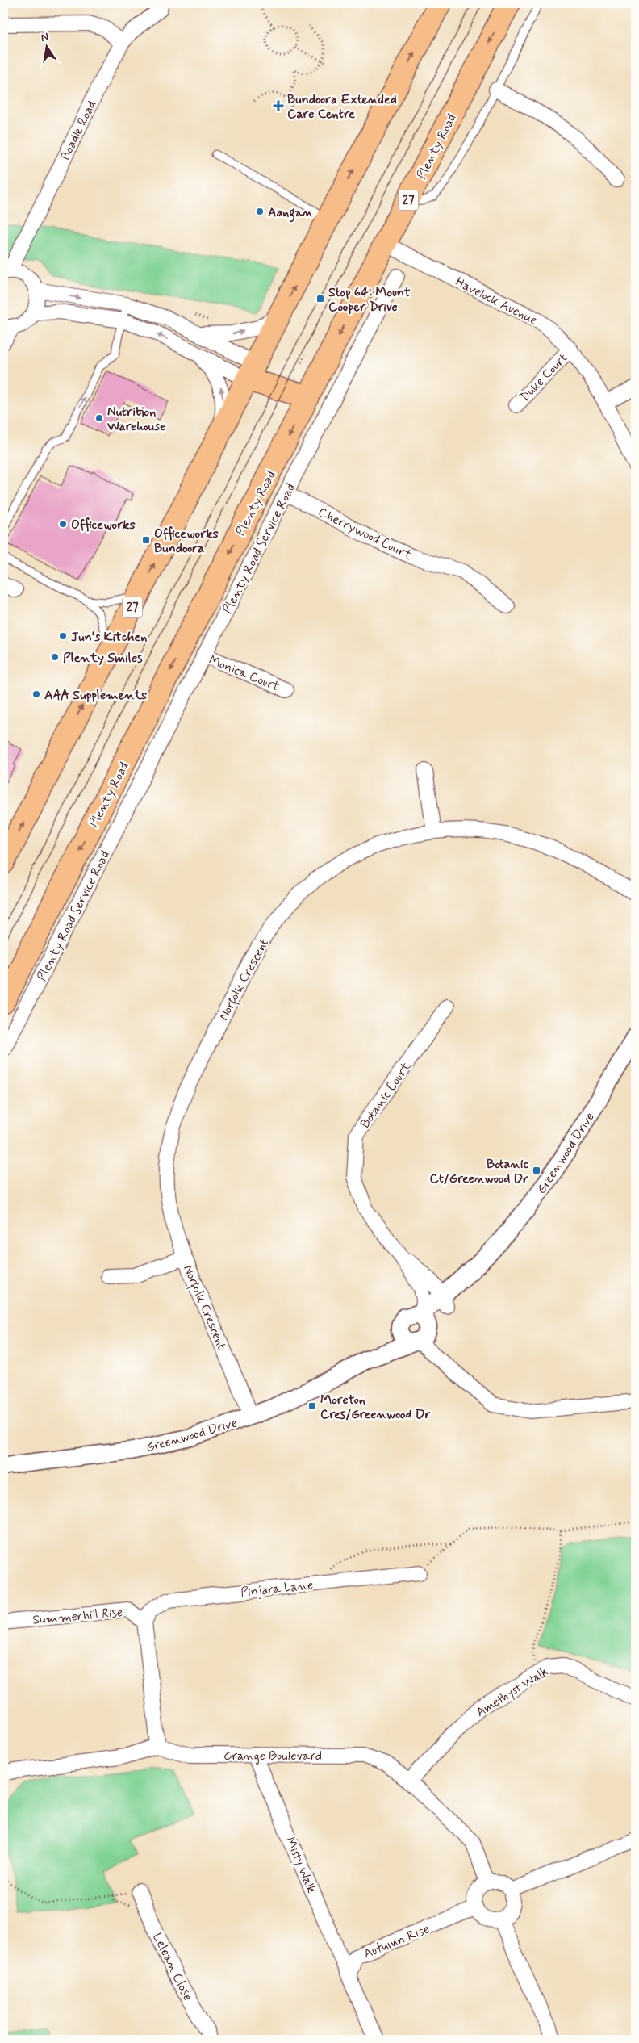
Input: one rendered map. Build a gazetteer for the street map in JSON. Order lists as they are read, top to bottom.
{
  "streets": {
    "highway": ["Plenty Road", "27"],
    "street": [
      "Boadle Road",
      "Havelock Avenue",
      "Duke Court",
      "Cherrywood Court",
      "Plenty Road Service Road",
      "Monica Court",
      "Norfolk Crescent",
      "Botanic Court",
      "Greenwood Drive",
      "Pinjara Lane",
      "Summerhill Rise",
      "Amethyst Walk",
      "Grange Boulevard",
      "Misty Walk",
      "Autumn Rise",
      "Lelean Close"
    ]
  },
  "crossings": [
    ["Plenty Road", "Havelock Avenue"],
    ["Havelock Avenue", "Duke Court"],
    ["Cherrywood Court", "Plenty Road Service Road"],
    ["Plenty Road Service Road", "Monica Court"],
    ["Norfolk Crescent", "Greenwood Drive"],
    ["Botanic Court", "Greenwood Drive"],
    ["Pinjara Lane", "Summerhill Rise"],
    ["Amethyst Walk", "Grange Boulevard"],
    ["Grange Boulevard", "Misty Walk"],
    ["Grange Boulevard", "Autumn Rise"],
    ["Misty Walk", "Autumn Rise"]
  ],
  "places": {
    "health": ["Bundoora Extended Care Centre"],
    "other": [
      "Aangan",
      "Nutrition Warehouse",
      "Officeworks",
      "Jun's Kitchen",
      "Plenty Smiles",
      "AAA Supplements"
    ],
    "transit": [
      "Stop 64: Mount Cooper Drive",
      "Officeworks Bundoora",
      "Botanic Ct/Greenwood Dr",
      "Moreton Cres/Greenwood Dr"
    ]
  },
  "north": "top"
}
